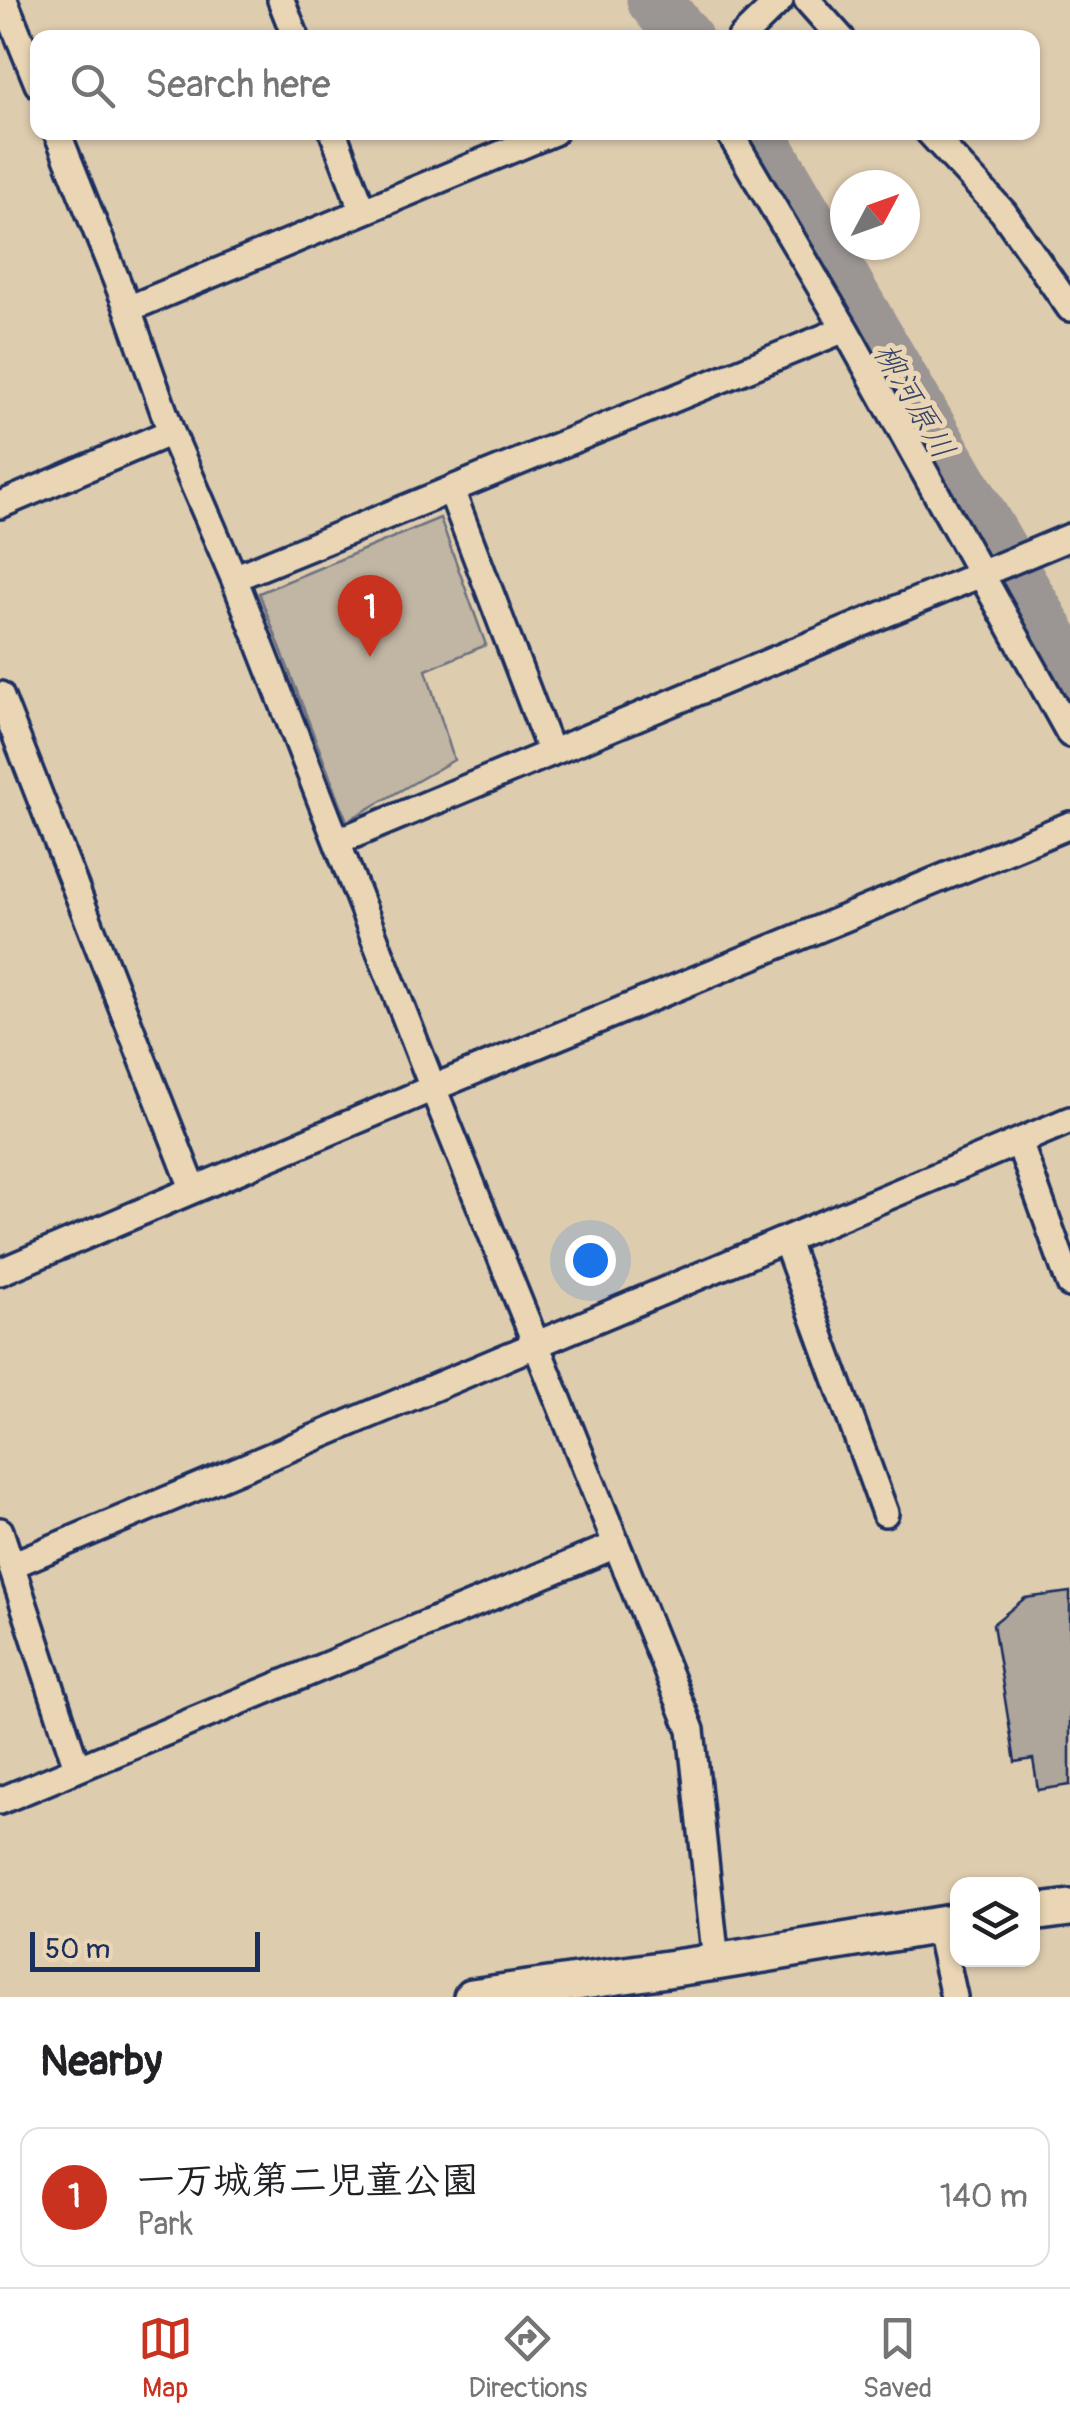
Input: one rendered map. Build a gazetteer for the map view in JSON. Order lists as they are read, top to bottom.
{
  "water": ["柳河原川"],
  "scale_bar": "50 m",
  "north": "top right",
  "page": {
    "search": "Search here",
    "pins": "1",
    "scale": "50 m",
    "heading": "Nearby",
    "list": [
      {
        "mark": "1",
        "name": "一万城第二児童公園",
        "note": "Park",
        "value": "140 m"
      }
    ],
    "nav": ["Map", "Directions", "Saved"]
  }
}
